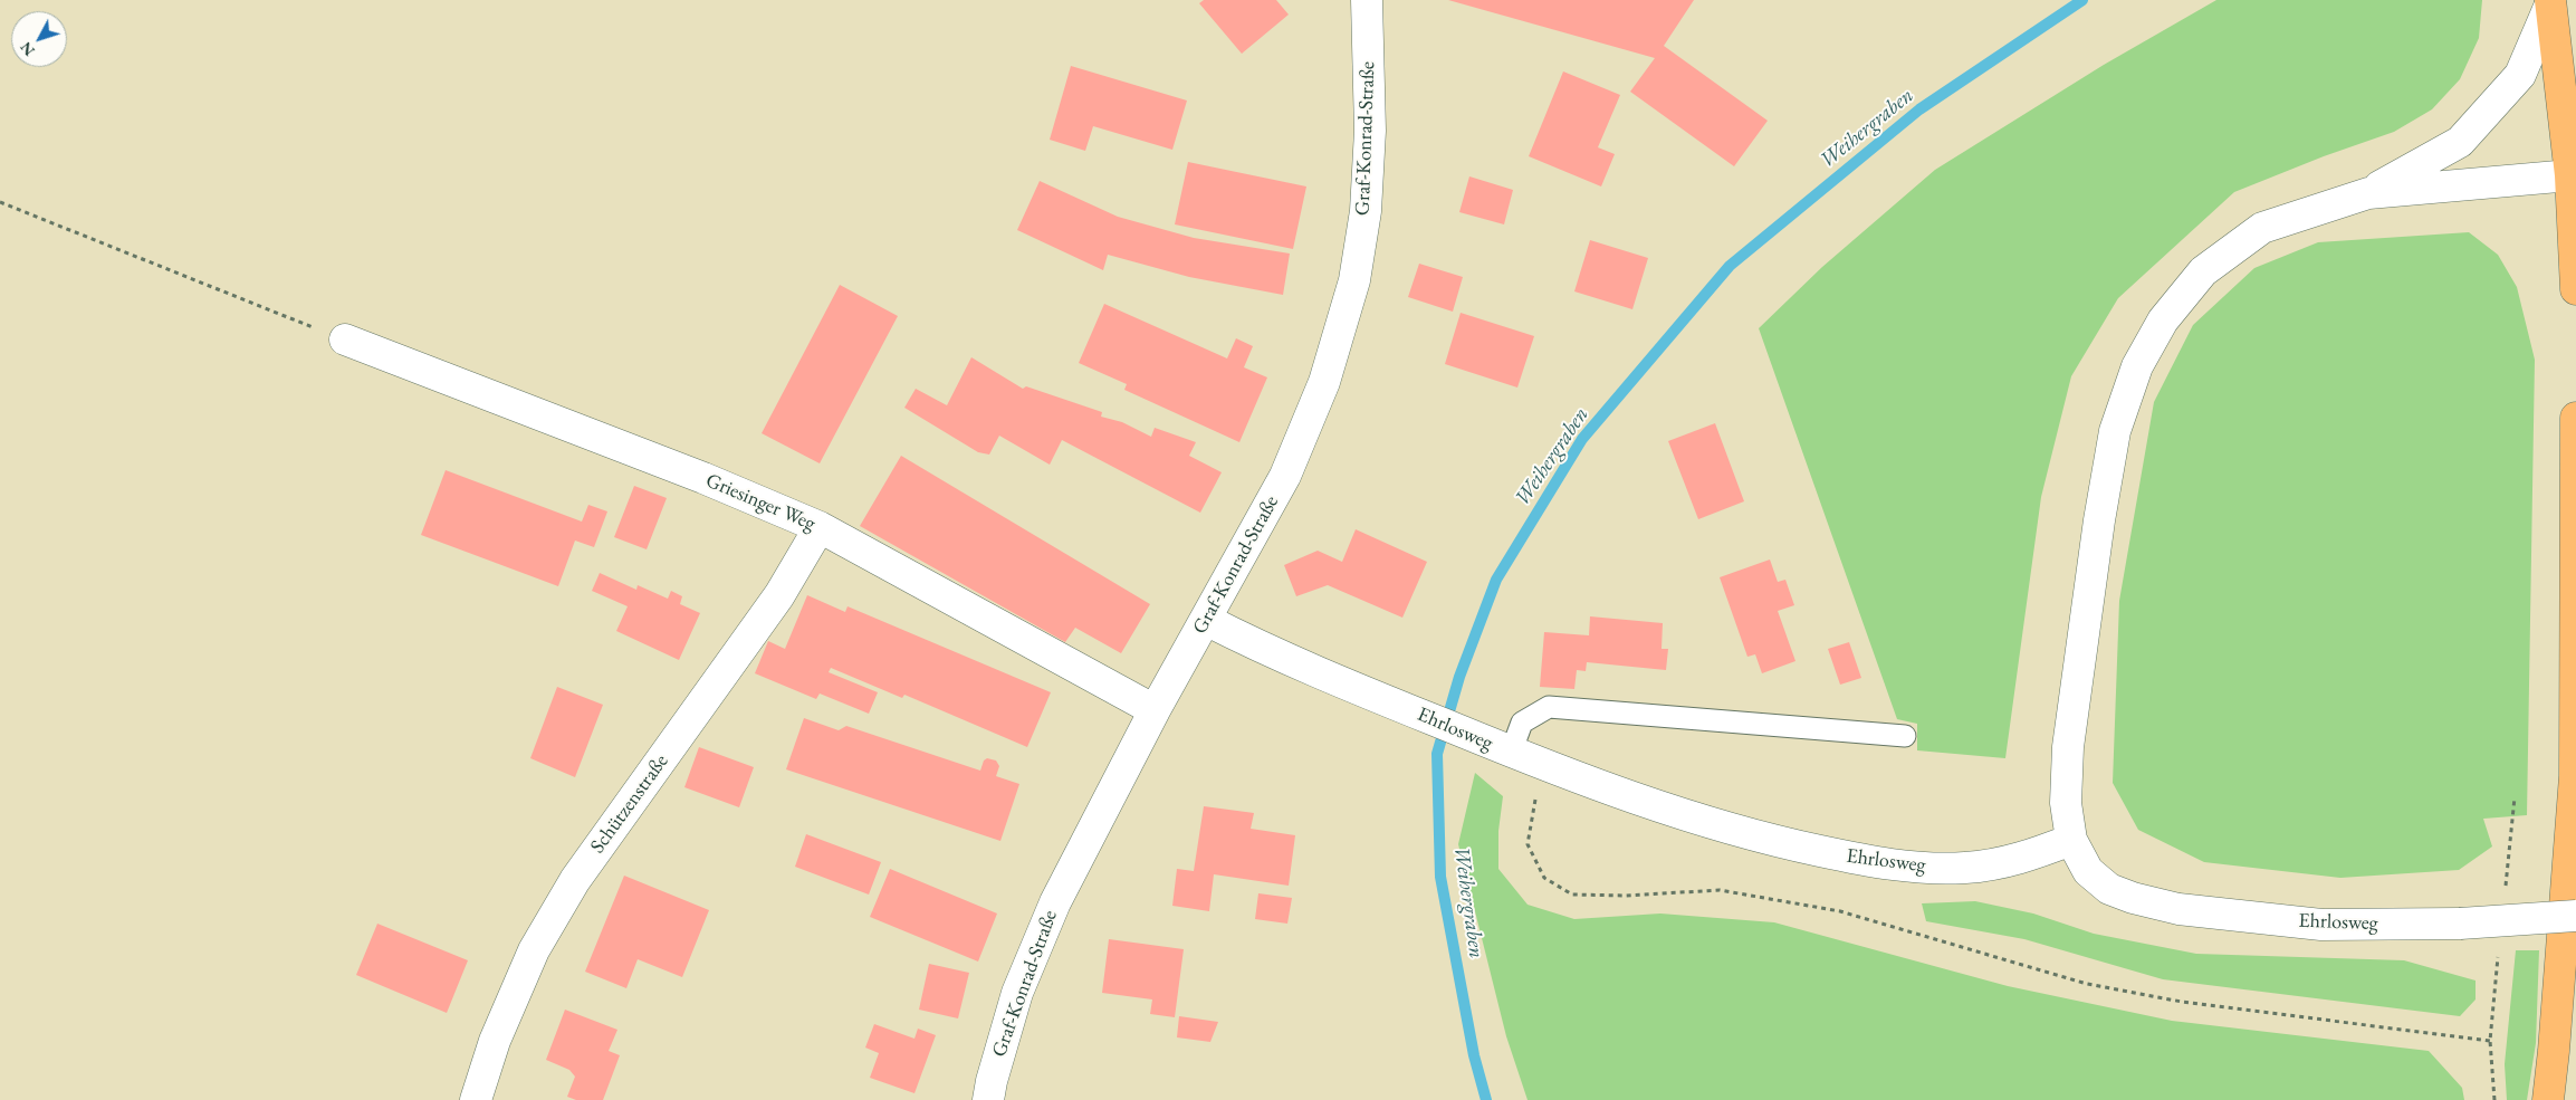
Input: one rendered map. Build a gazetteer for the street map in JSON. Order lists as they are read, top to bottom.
{
  "streets": {
    "street": [
      "Graf-Konrad-Straße",
      "Griesinger Weg",
      "Ehrlosweg",
      "Schützenstraße"
    ]
  },
  "crossings": [
    ["Graf-Konrad-Straße", "Griesinger Weg"],
    ["Graf-Konrad-Straße", "Ehrlosweg"],
    ["Griesinger Weg", "Schützenstraße"]
  ],
  "water": ["Weihergraben"],
  "north": "bottom left"
}
